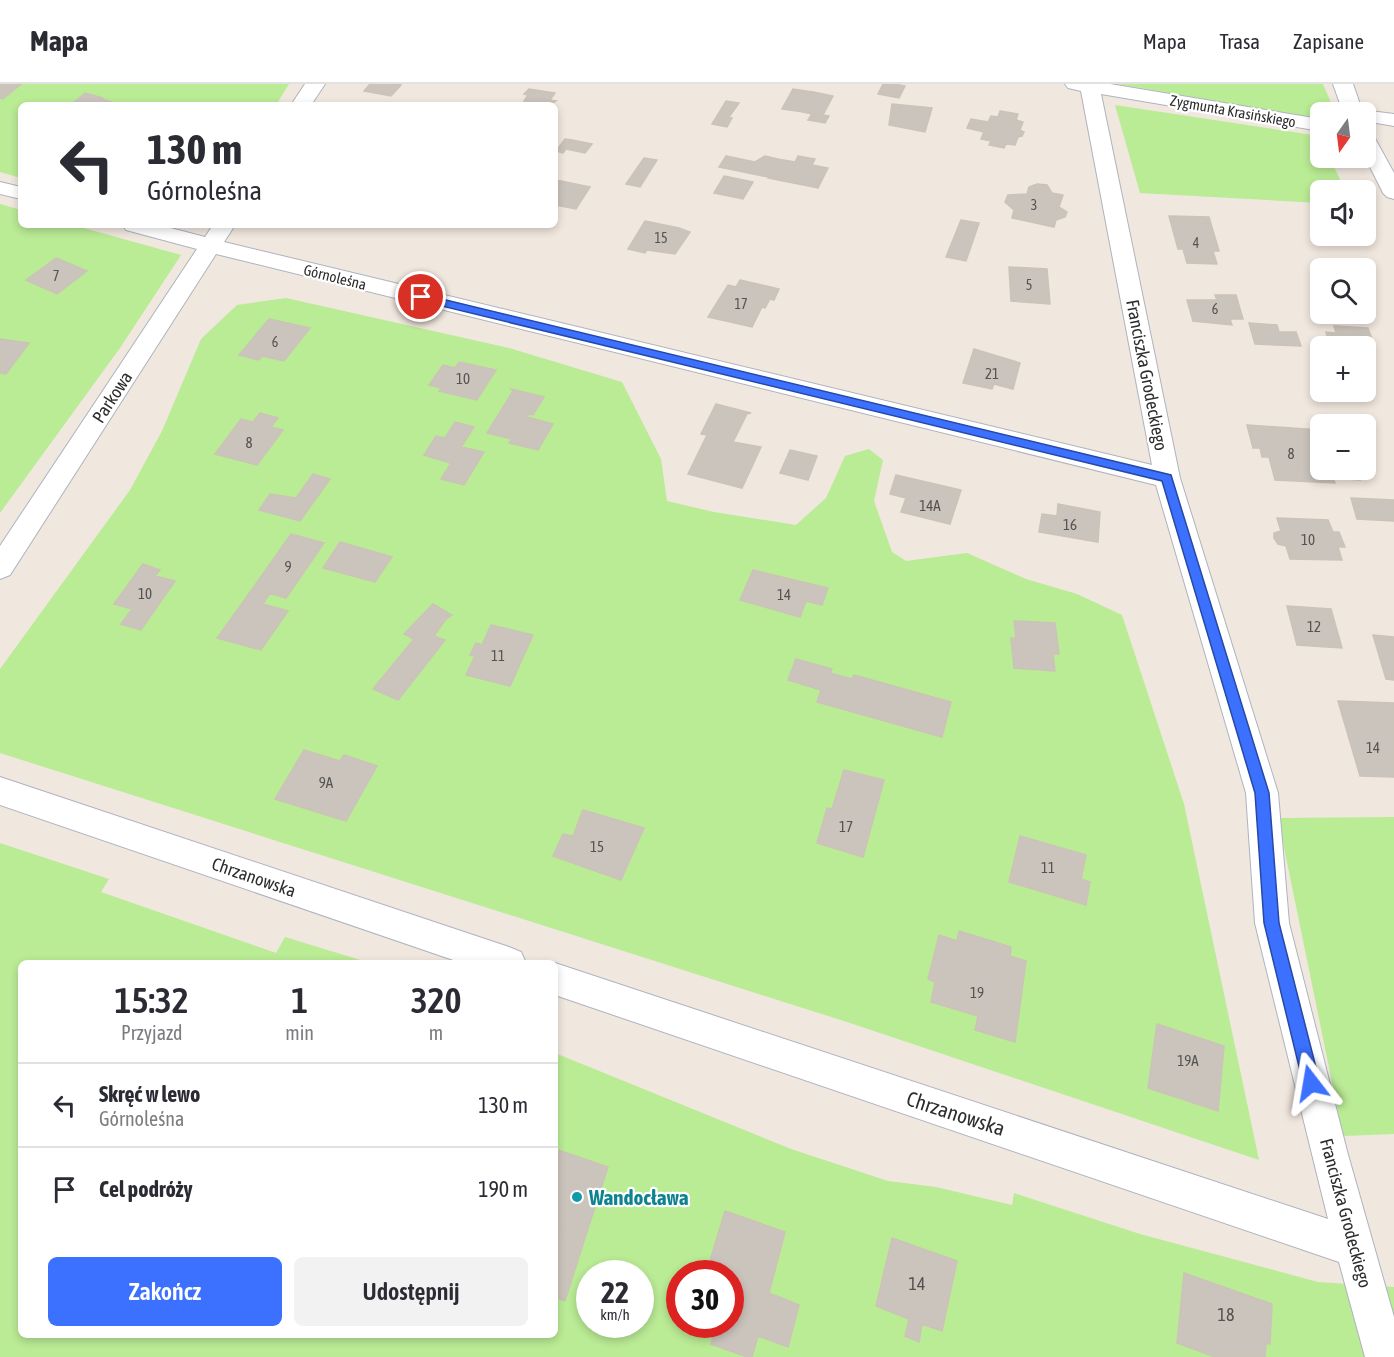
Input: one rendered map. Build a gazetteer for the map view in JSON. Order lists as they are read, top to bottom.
{
  "streets": {
    "street": [
      "Zygmunta Krasińskiego",
      "Górnoleśna",
      "Franciszka Grodeckiego",
      "Parkowa",
      "Chrzanowska"
    ]
  },
  "crossings": [
    ["Zygmunta Krasińskiego", "Franciszka Grodeckiego"],
    ["Górnoleśna", "Franciszka Grodeckiego"],
    ["Górnoleśna", "Parkowa"],
    ["Franciszka Grodeckiego", "Chrzanowska"]
  ],
  "places": ["Wandocława"],
  "house_numbers": [
    "3",
    "15",
    "4",
    "7",
    "5",
    "17",
    "6",
    "6",
    "21",
    "10",
    "8",
    "8",
    "14A",
    "16",
    "10",
    "9",
    "10",
    "14",
    "12",
    "11",
    "14",
    "9A",
    "17",
    "15",
    "11",
    "19",
    "19A",
    "14",
    "18"
  ],
  "north": "bottom",
  "page": {
    "header": "Mapa",
    "nav": ["Mapa", "Trasa", "Zapisane"],
    "map_buttons": ["+", "−"],
    "turn": ["130 m", "Górnoleśna"],
    "eta": [
      "15:32",
      "Przyjazd",
      "1",
      "min",
      "320",
      "m"
    ],
    "list": [
      {
        "name": "Skręć w lewo",
        "note": "Górnoleśna",
        "value": "130 m"
      },
      {
        "name": "Cel podróży",
        "value": "190 m"
      }
    ],
    "buttons": ["Zakończ", "Udostępnij"],
    "speed": "22 km/h",
    "limit": "30"
  }
}
